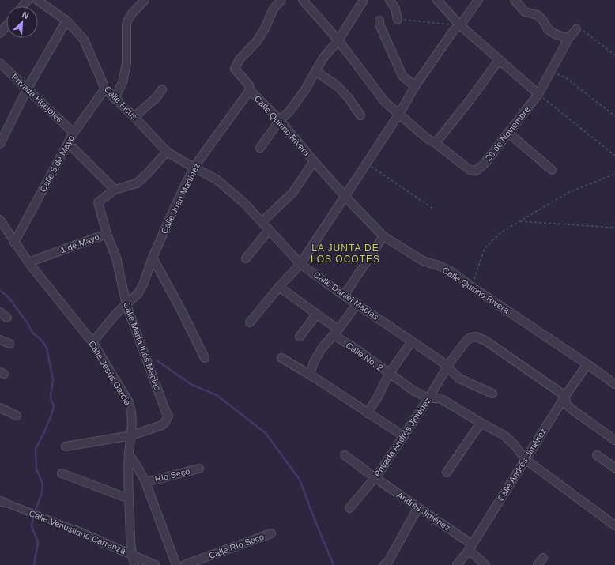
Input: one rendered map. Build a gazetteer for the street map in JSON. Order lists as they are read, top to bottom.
{
  "streets": {
    "street": [
      "Privada Huejotes",
      "Calle Ficus",
      "Calle Quirino Rivera",
      "20 de Noviembre",
      "Calle 5 de Mayo",
      "Calle Juan Martínez",
      "1 de Mayo",
      "Calle Daniel Macías",
      "Calle María Inés Macías",
      "Calle No. 2",
      "Calle Jesús García",
      "Privada Andrés Jiménez",
      "Calle Andrés Jiménez",
      "Río Seco",
      "Andrés Jiménez",
      "Calle Venustiano Carranza",
      "Calle Río Seco"
    ]
  },
  "crossings": [
    ["Privada Huejotes", "Calle 5 de Mayo"],
    ["Calle Ficus", "Calle 5 de Mayo"],
    ["Calle Ficus", "Calle Juan Martínez"],
    ["Calle Ficus", "1 de Mayo"],
    ["Calle Ficus", "Calle Daniel Macías"],
    ["Calle Quirino Rivera", "Calle Juan Martínez"],
    ["Calle Quirino Rivera", "Calle Daniel Macías"],
    ["Calle Quirino Rivera", "Calle Andrés Jiménez"],
    ["Calle 5 de Mayo", "Calle Jesús García"],
    ["Calle Juan Martínez", "Calle Daniel Macías"],
    ["Calle Juan Martínez", "Calle María Inés Macías"],
    ["Calle Juan Martínez", "Calle Jesús García"],
    ["1 de Mayo", "Calle María Inés Macías"],
    ["1 de Mayo", "Calle Jesús García"],
    ["Calle Daniel Macías", "Privada Andrés Jiménez"],
    ["Calle María Inés Macías", "Calle Jesús García"],
    ["Calle No. 2", "Privada Andrés Jiménez"],
    ["Calle Jesús García", "Calle Venustiano Carranza"],
    ["Privada Andrés Jiménez", "Andrés Jiménez"],
    ["Calle Andrés Jiménez", "Andrés Jiménez"]
  ],
  "districts": ["LA JUNTA DE LOS OCOTES"],
  "north": "top right"
}
